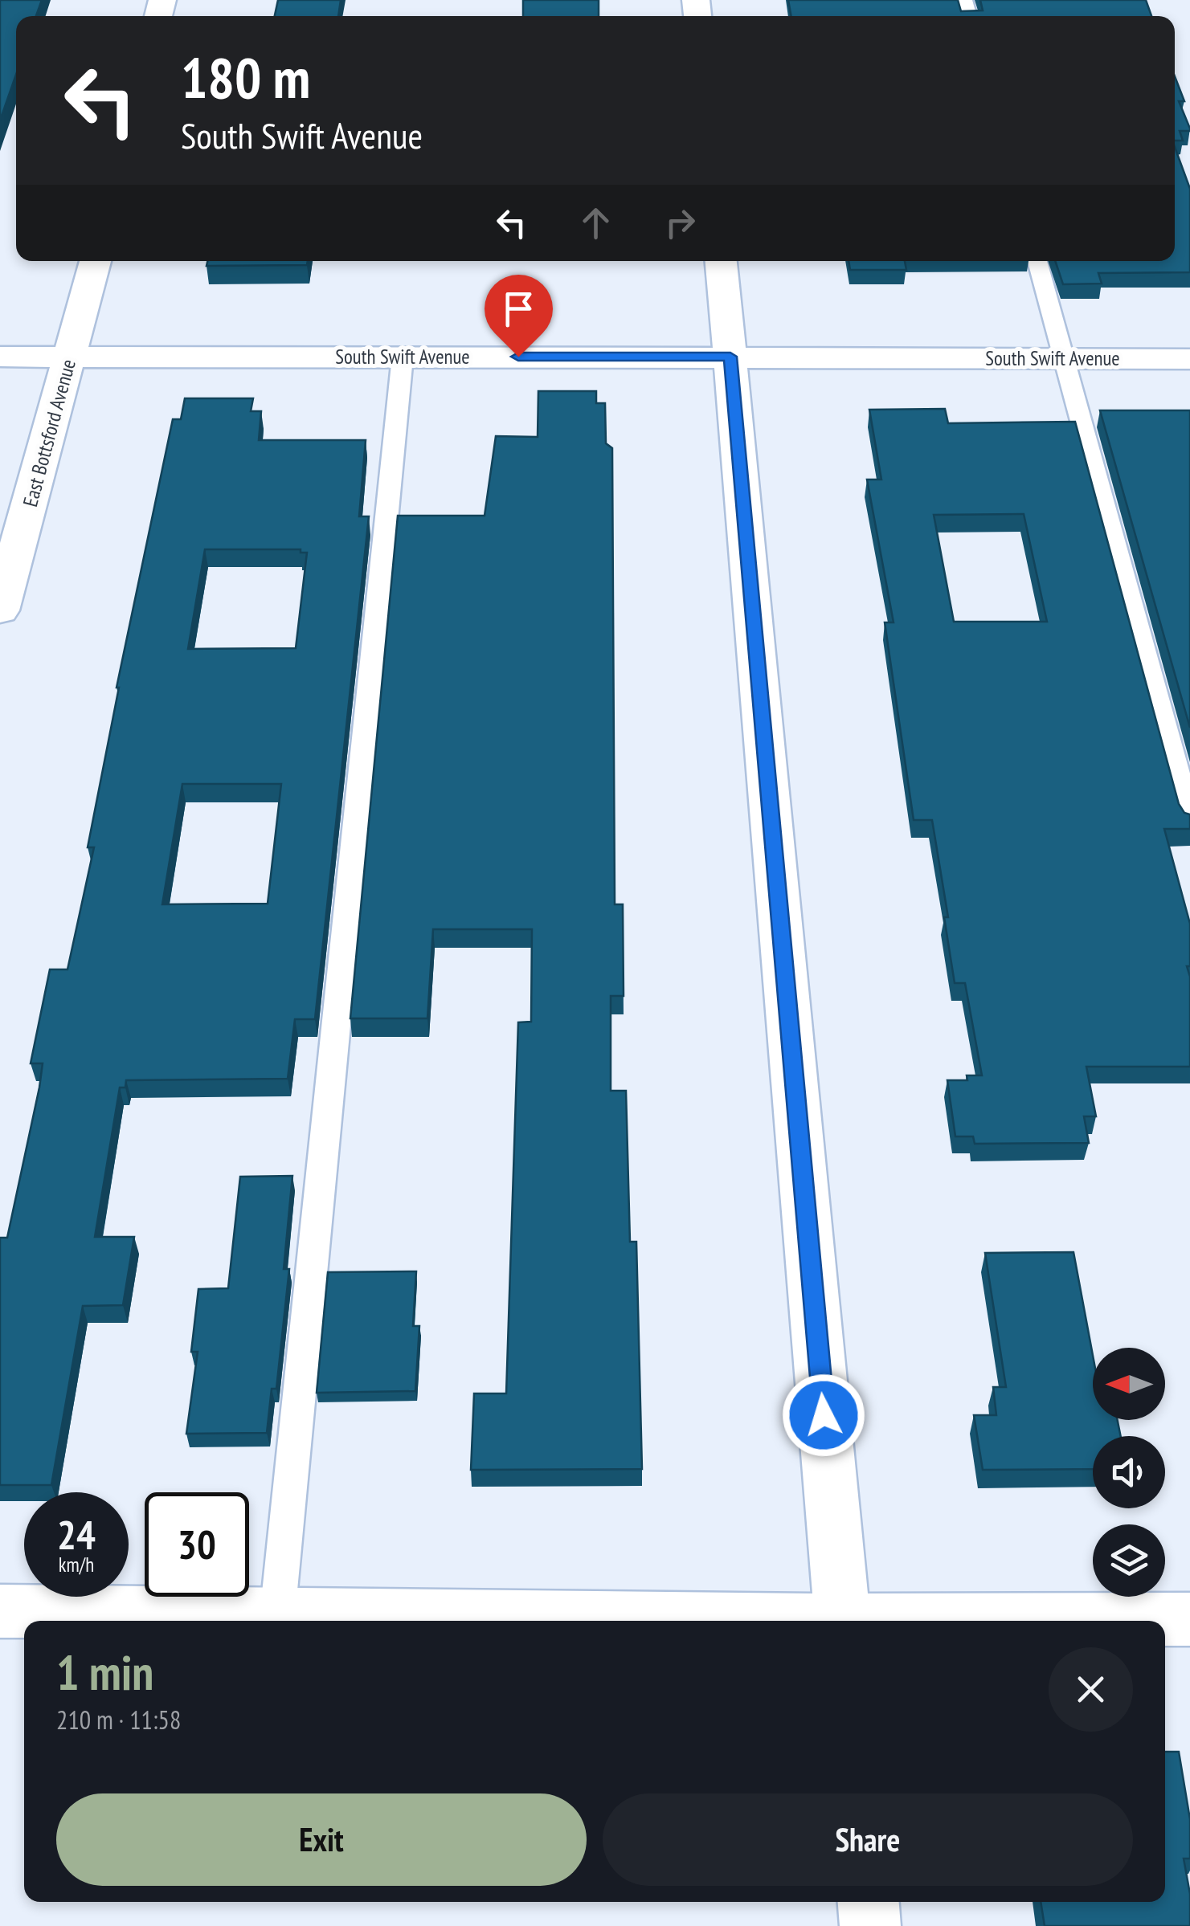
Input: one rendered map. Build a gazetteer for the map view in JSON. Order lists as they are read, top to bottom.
{
  "streets": {
    "street": ["South Swift Avenue", "East Bottsford Avenue"]
  },
  "crossings": [
    ["South Swift Avenue", "East Bottsford Avenue"]
  ],
  "north": "left",
  "page": {
    "turn": ["180 m", "South Swift Avenue"],
    "speed": "24 km/h",
    "limit": "30",
    "heading": ["1 min", "210 m · 11:58"],
    "buttons": ["Exit", "Share"]
  }
}
